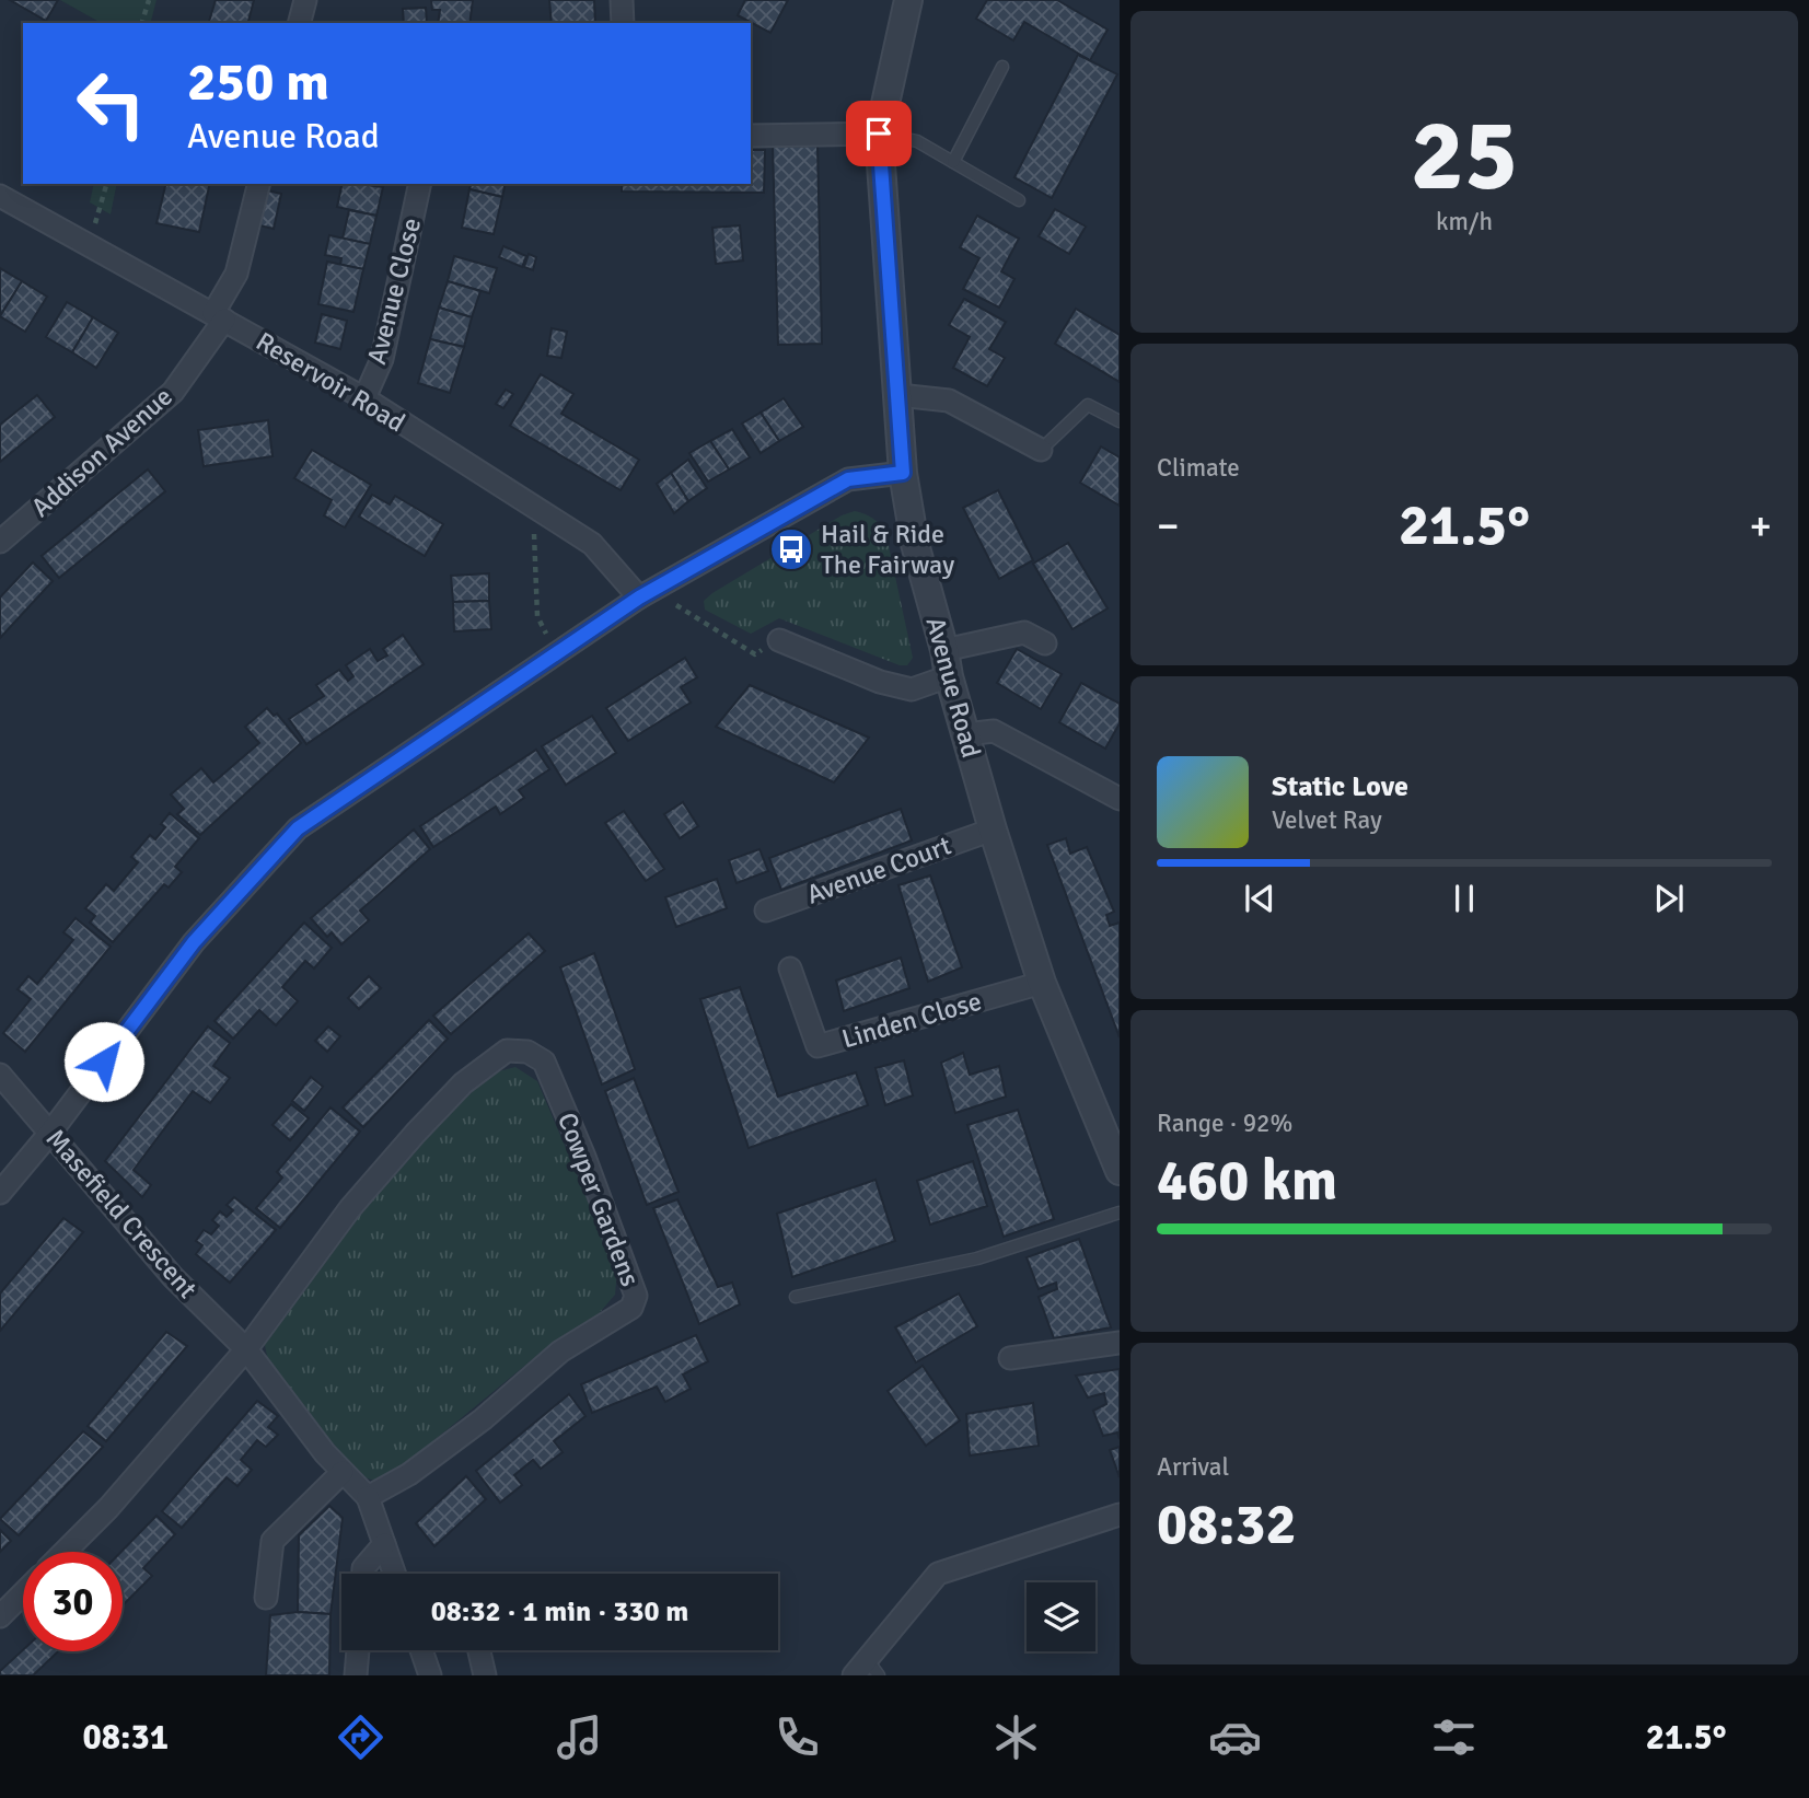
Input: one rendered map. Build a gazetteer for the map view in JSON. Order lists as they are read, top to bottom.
{
  "streets": {
    "street": [
      "Avenue Close",
      "Reservoir Road",
      "Addison Avenue",
      "Avenue Road",
      "Avenue Court",
      "Linden Close",
      "Cowper Gardens",
      "Masefield Crescent"
    ]
  },
  "crossings": [
    ["Avenue Close", "Reservoir Road"],
    ["Reservoir Road", "Addison Avenue"],
    ["Avenue Road", "Avenue Court"],
    ["Avenue Road", "Linden Close"],
    ["Cowper Gardens", "Masefield Crescent"]
  ],
  "places": {
    "bus stop": ["Hail & Ride The Fairway"]
  },
  "page": {
    "tile": [
      ["25", "km/h"],
      "Climate",
      ["Range · 92%", "460 km"],
      ["Arrival", "08:32"]
    ],
    "turn": ["250 m", "Avenue Road"],
    "heat": ["−", "21.5°", "+"],
    "song": ["Static Love", "Velvet Ray"],
    "limit": "30",
    "trip": "08:32 · 1 min · 330 m",
    "tabs": ["08:31", "21.5°"]
  }
}
